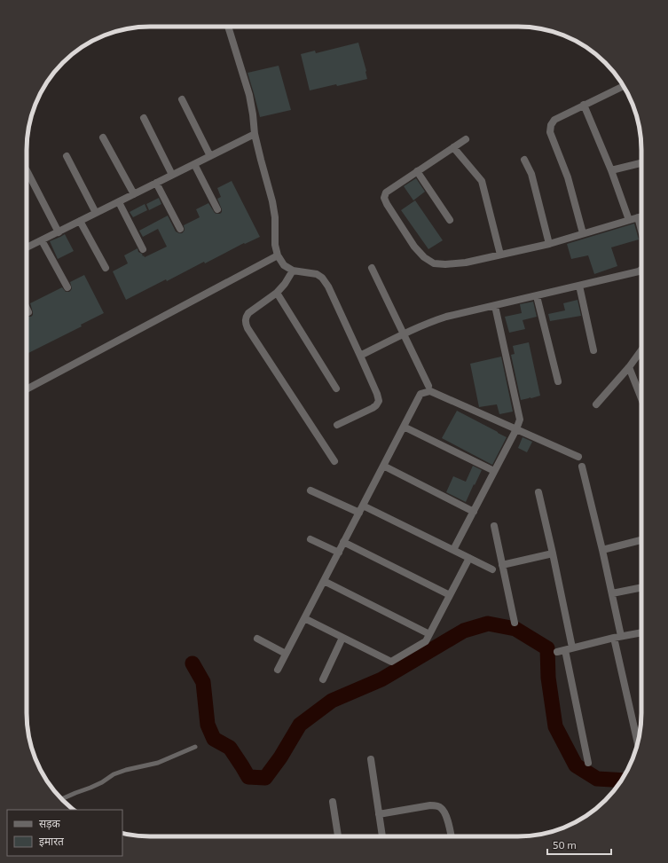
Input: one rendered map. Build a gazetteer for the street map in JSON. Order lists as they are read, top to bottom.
{
  "legend": ["सड़क", "इमारत"],
  "scale_bar": "50 m"
}
